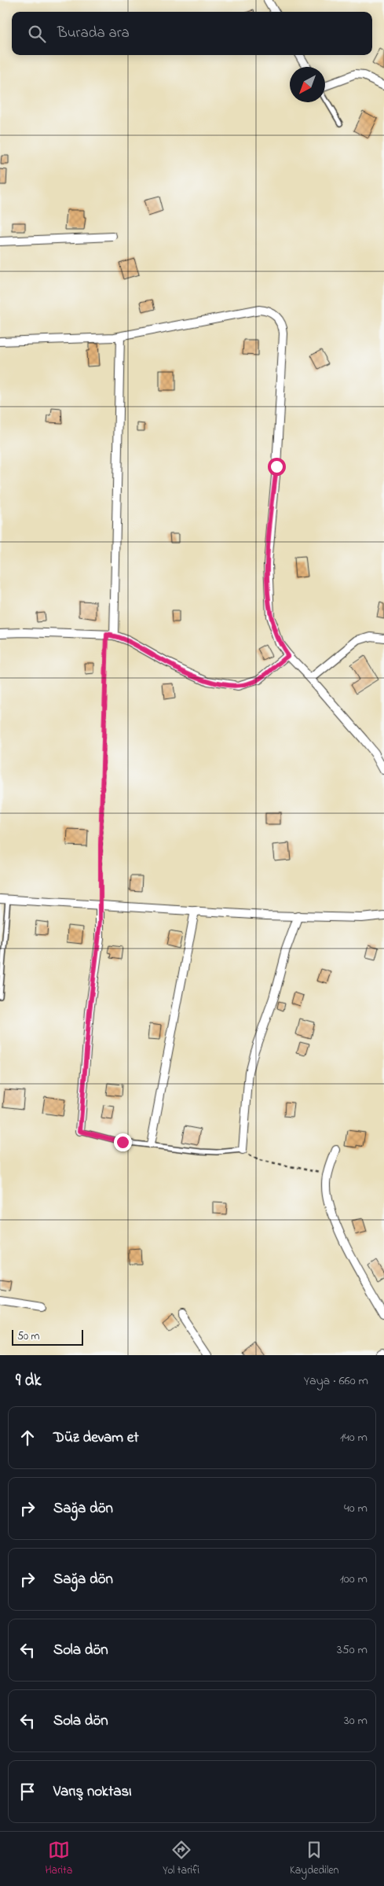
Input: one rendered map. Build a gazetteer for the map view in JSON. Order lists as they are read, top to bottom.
{
  "scale_bar": "50 m",
  "north": "bottom left",
  "page": {
    "search": "Burada ara",
    "scale": "50 m",
    "heading": ["9 dk", "Yaya · 660 m"],
    "list": [
      ["Düz devam et", "140 m"],
      ["Sağa dön", "40 m"],
      ["Sağa dön", "100 m"],
      ["Sola dön", "350 m"],
      ["Sola dön", "30 m"],
      "Varış noktası"
    ],
    "nav": ["Harita", "Yol tarifi", "Kaydedilen"]
  }
}
